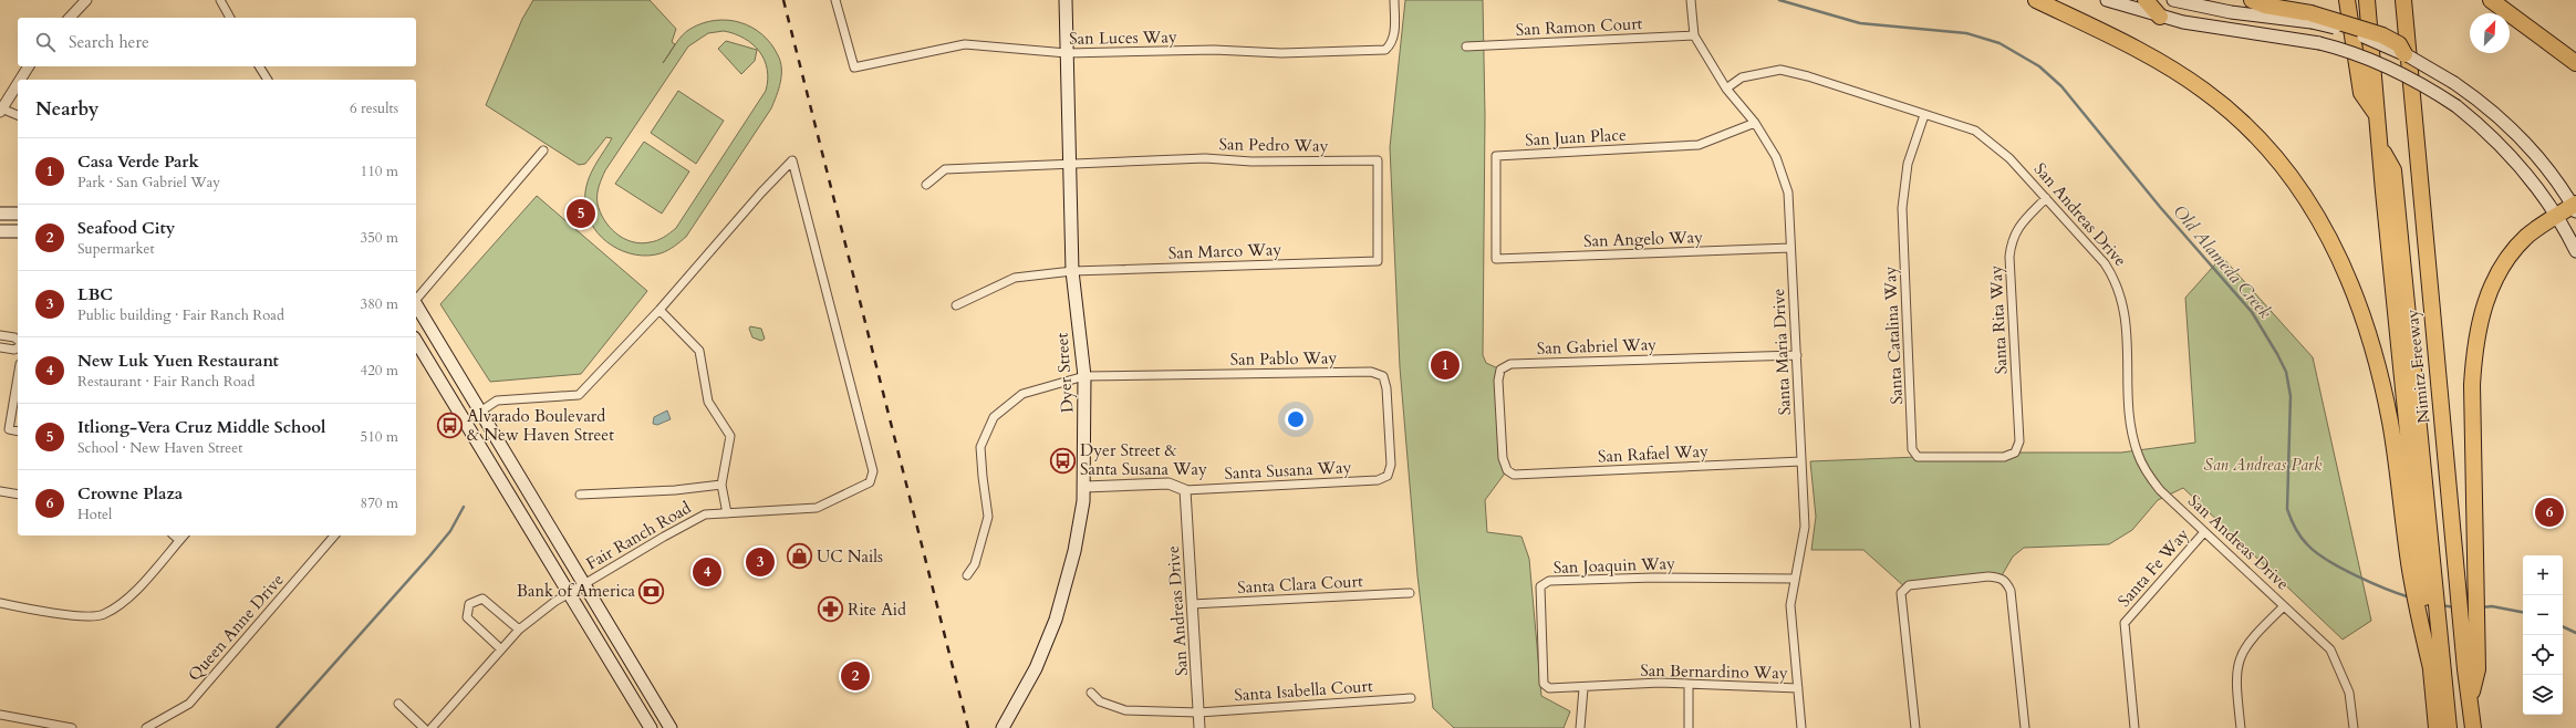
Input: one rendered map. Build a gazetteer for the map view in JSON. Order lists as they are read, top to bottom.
{
  "streets": {
    "highway": ["Nimitz Freeway"],
    "main road": ["Dyer Street"],
    "street": [
      "San Ramon Court",
      "San Luces Way",
      "San Juan Place",
      "San Pedro Way",
      "San Andreas Drive",
      "San Angelo Way",
      "San Marco Way",
      "Santa Rita Way",
      "Santa Catalina Way",
      "San Gabriel Way",
      "Santa Maria Drive",
      "San Pablo Way",
      "San Rafael Way",
      "Santa Susana Way",
      "Fair Ranch Road",
      "San Joaquin Way",
      "Santa Fe Way",
      "Santa Clara Court",
      "Queen Anne Drive",
      "San Bernardino Way",
      "Santa Isabella Court"
    ]
  },
  "crossings": [
    ["San Ramon Court", "Santa Maria Drive"],
    ["San Luces Way", "Dyer Street"],
    ["San Juan Place", "San Angelo Way"],
    ["San Juan Place", "Santa Maria Drive"],
    ["San Pedro Way", "San Marco Way"],
    ["San Pedro Way", "Dyer Street"],
    ["San Andreas Drive", "Santa Rita Way"],
    ["San Andreas Drive", "Santa Catalina Way"],
    ["San Andreas Drive", "Santa Maria Drive"],
    ["San Andreas Drive", "Santa Susana Way"],
    ["San Andreas Drive", "Santa Fe Way"],
    ["San Andreas Drive", "Santa Clara Court"],
    ["San Andreas Drive", "Santa Isabella Court"],
    ["San Angelo Way", "Santa Maria Drive"],
    ["San Marco Way", "Dyer Street"],
    ["Santa Rita Way", "Santa Catalina Way"],
    ["San Gabriel Way", "Santa Maria Drive"],
    ["San Gabriel Way", "San Rafael Way"],
    ["Santa Maria Drive", "San Rafael Way"],
    ["Santa Maria Drive", "San Joaquin Way"],
    ["Santa Maria Drive", "San Bernardino Way"],
    ["San Pablo Way", "Dyer Street"],
    ["San Pablo Way", "Santa Susana Way"],
    ["Dyer Street", "Santa Susana Way"],
    ["San Joaquin Way", "San Bernardino Way"]
  ],
  "water": ["Old Alameda Creek"],
  "parks": ["San Andreas Park"],
  "places": {
    "bus stop": ["Alvarado Boulevard & New Haven Street", "Dyer Street & Santa Susana Way"],
    "shop": ["UC Nails"],
    "bank": ["Bank of America"],
    "pharmacy": ["Rite Aid"]
  },
  "north": "top right",
  "page": {
    "search": "Search here",
    "heading": ["Nearby", "6 results"],
    "list": [
      {
        "mark": "1",
        "name": "Casa Verde Park",
        "note": "Park · San Gabriel Way",
        "value": "110 m"
      },
      {
        "mark": "2",
        "name": "Seafood City",
        "note": "Supermarket",
        "value": "350 m"
      },
      {
        "mark": "3",
        "name": "LBC",
        "note": "Public building · Fair Ranch Road",
        "value": "380 m"
      },
      {
        "mark": "4",
        "name": "New Luk Yuen Restaurant",
        "note": "Restaurant · Fair Ranch Road",
        "value": "420 m"
      },
      {
        "mark": "5",
        "name": "Itliong-Vera Cruz Middle School",
        "note": "School · New Haven Street",
        "value": "510 m"
      },
      {
        "mark": "6",
        "name": "Crowne Plaza",
        "note": "Hotel",
        "value": "870 m"
      }
    ],
    "pins": [
      "5",
      "1",
      "6",
      "3",
      "4",
      "2"
    ],
    "map_buttons": ["+", "−"]
  }
}
